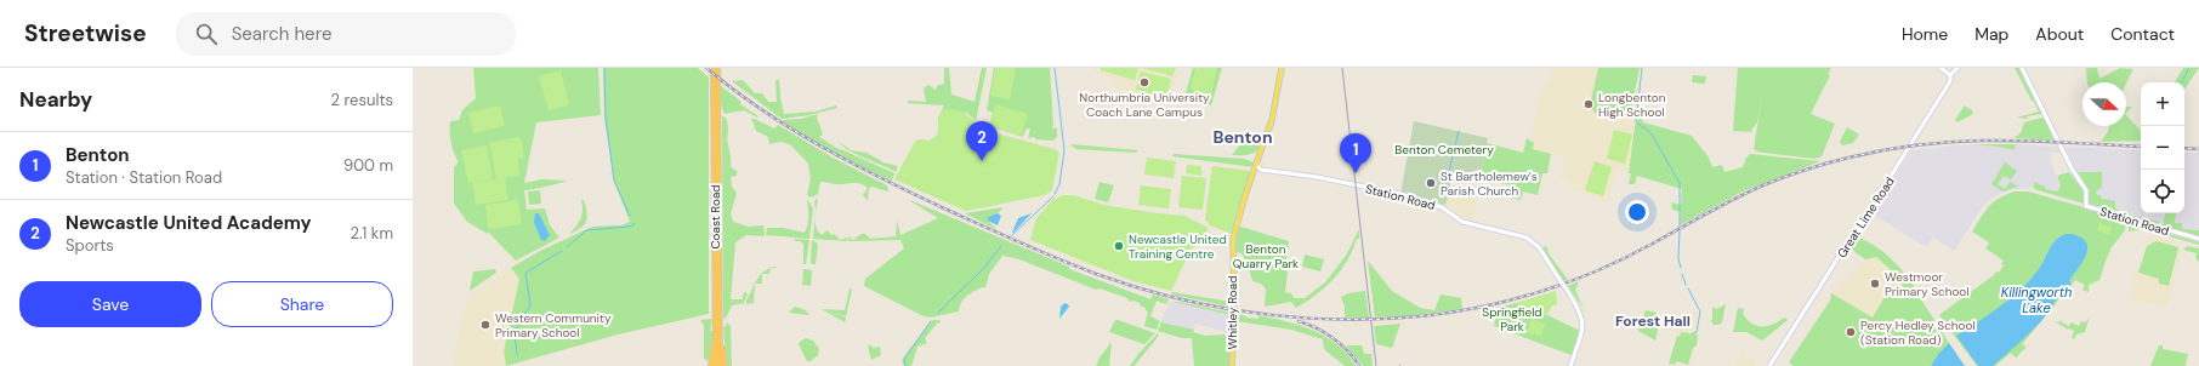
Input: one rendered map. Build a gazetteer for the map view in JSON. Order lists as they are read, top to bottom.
{
  "streets": {
    "highway": ["Coast Road"],
    "main road": ["Station Road", "Great Lime Road", "Whitley Road"]
  },
  "crossings": [
    ["Station Road", "Whitley Road"]
  ],
  "districts": ["Benton", "Forest Hall"],
  "water": ["Killingworth Lake"],
  "parks": ["Benton Cemetery", "Benton Quarry Park", "Springfield Park"],
  "places": [
    "Northumbria University Coach Lane Campus",
    "Longbenton High School",
    "St Bartholemew's Parish Church",
    "Newcastle United Training Centre",
    "Westmoor Primary School",
    "Western Community Primary School",
    "Percy Hedley School (Station Road)"
  ],
  "north": "right",
  "page": {
    "header": "Streetwise",
    "search": "Search here",
    "nav": [
      "Home",
      "Map",
      "About",
      "Contact"
    ],
    "heading": ["Nearby", "2 results"],
    "map_buttons": ["+", "−"],
    "pins": ["2", "1"],
    "list": [
      {
        "mark": "1",
        "name": "Benton",
        "note": "Station · Station Road",
        "value": "900 m"
      },
      {
        "mark": "2",
        "name": "Newcastle United Academy",
        "note": "Sports",
        "value": "2.1 km"
      }
    ],
    "buttons": ["Save", "Share"]
  }
}
